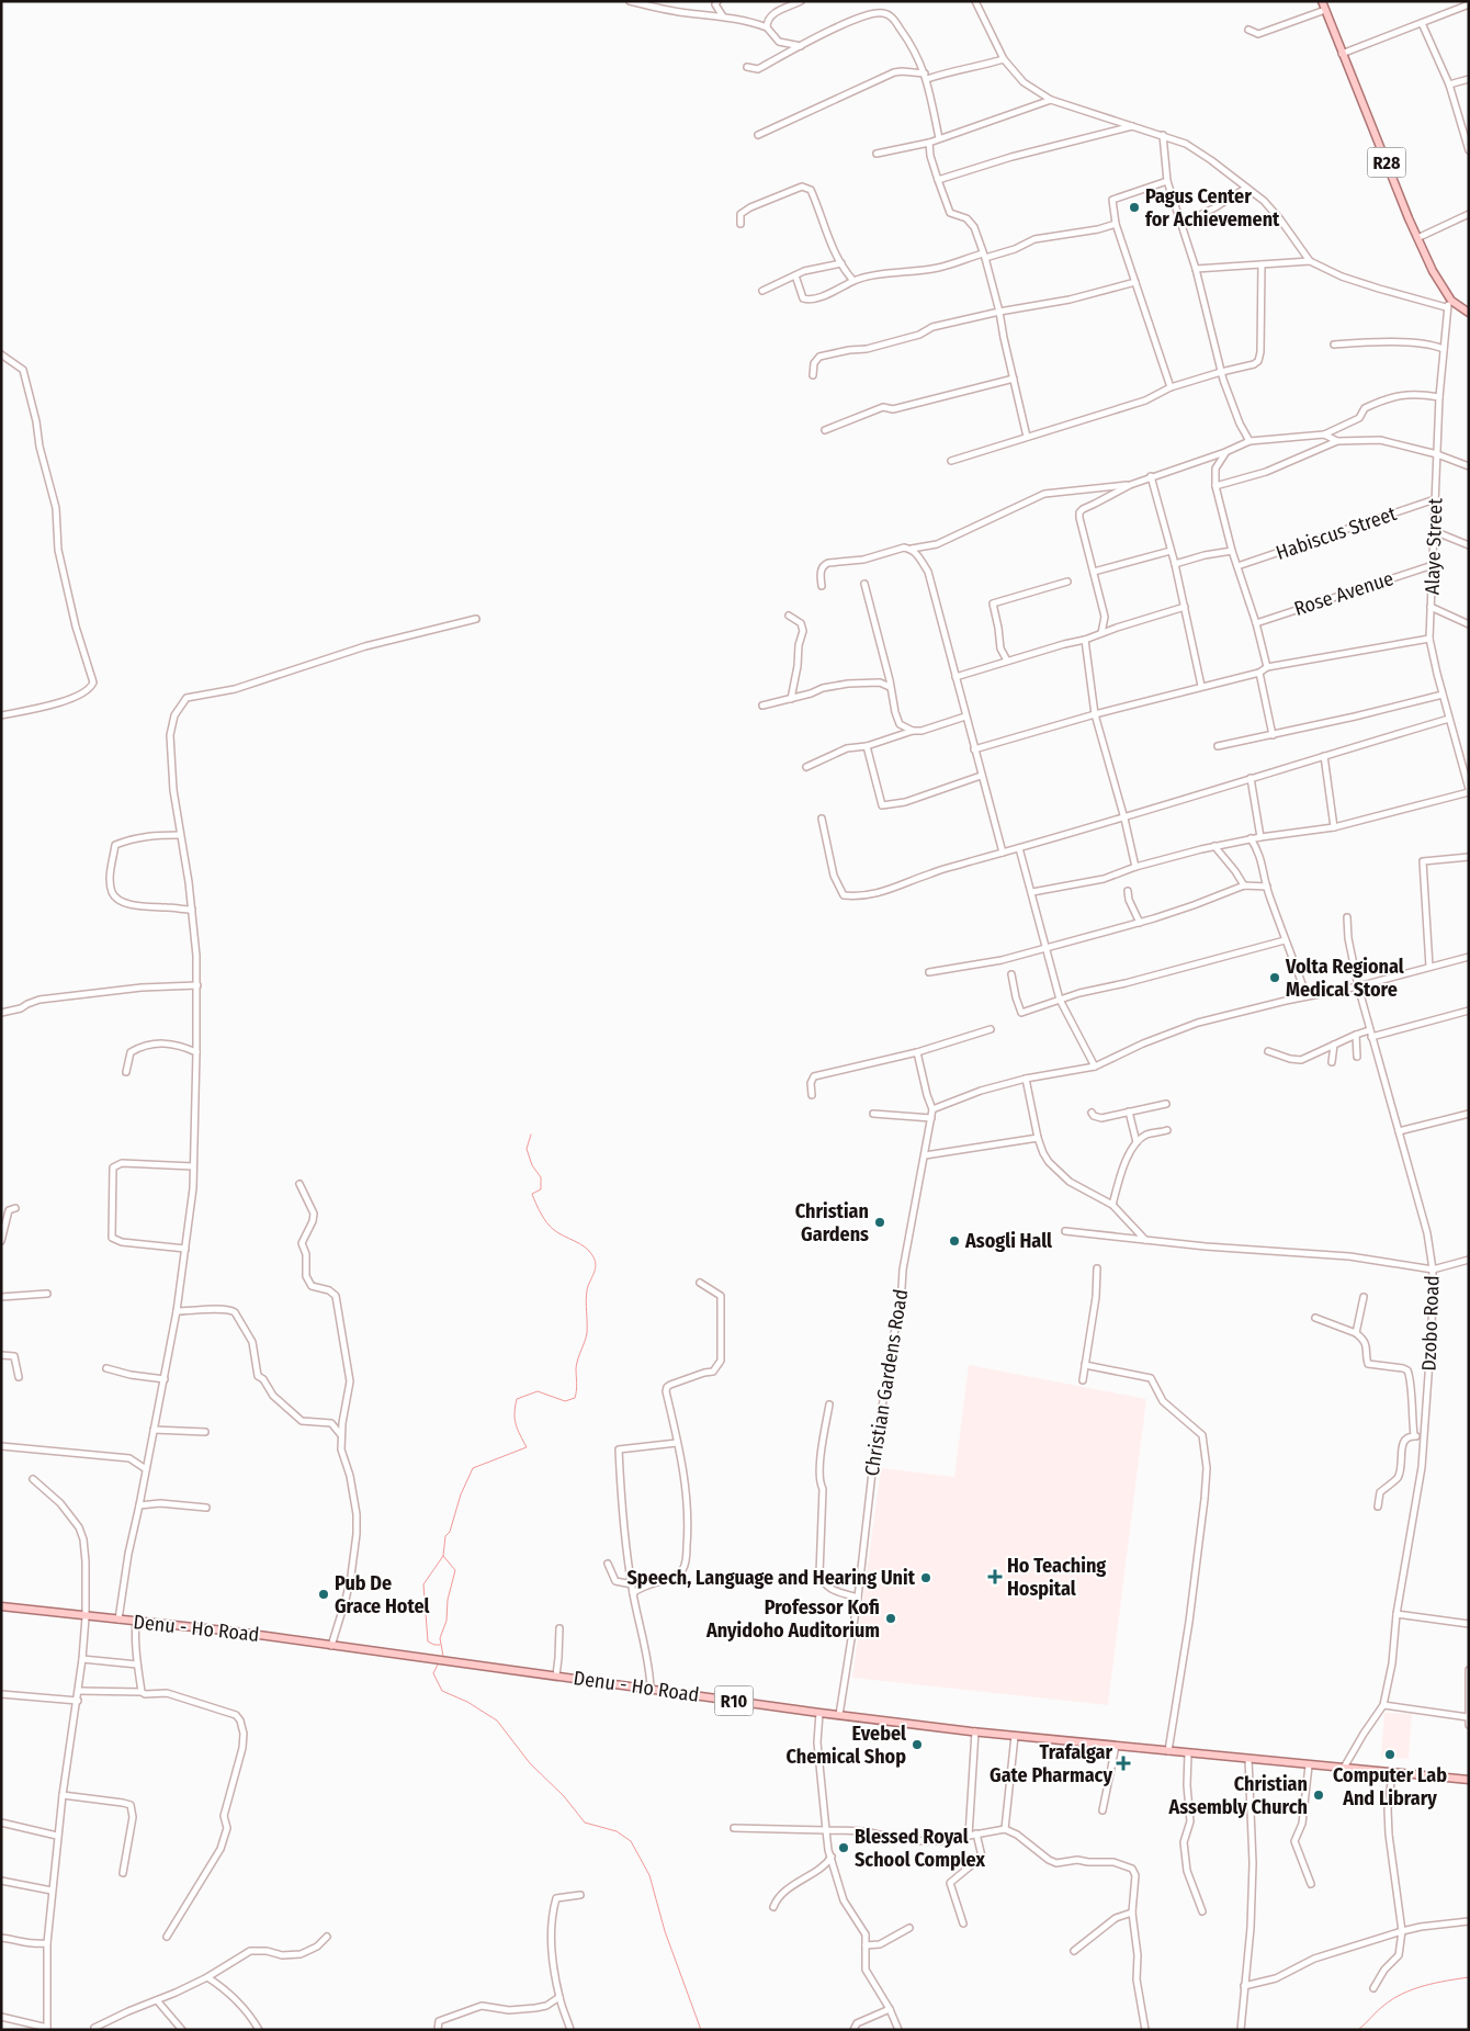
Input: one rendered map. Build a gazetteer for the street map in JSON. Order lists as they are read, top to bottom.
{
  "streets": {
    "main road": ["R28", "Denu - Ho Road", "R10"],
    "street": [
      "Habiscus Street",
      "Alaye Street",
      "Rose Avenue",
      "Dzobo Road",
      "Christian Gardens Road"
    ]
  },
  "crossings": [
    ["Habiscus Street", "Alaye Street"],
    ["Alaye Street", "Rose Avenue"],
    ["Dzobo Road", "Denu - Ho Road"],
    ["Christian Gardens Road", "Denu - Ho Road"]
  ],
  "places": {
    "other": [
      "Pagus Center for Achievement",
      "Volta Regional Medical Store",
      "Christian Gardens",
      "Asogli Hall",
      "Speech, Language and Hearing Unit",
      "Pub De Grace Hotel",
      "Professor Kofi Anyidoho Auditorium",
      "Evebel Chemical Shop",
      "Computer Lab And Library",
      "Christian Assembly Church",
      "Blessed Royal School Complex"
    ],
    "health": ["Ho Teaching Hospital", "Trafalgar Gate Pharmacy"]
  }
}
